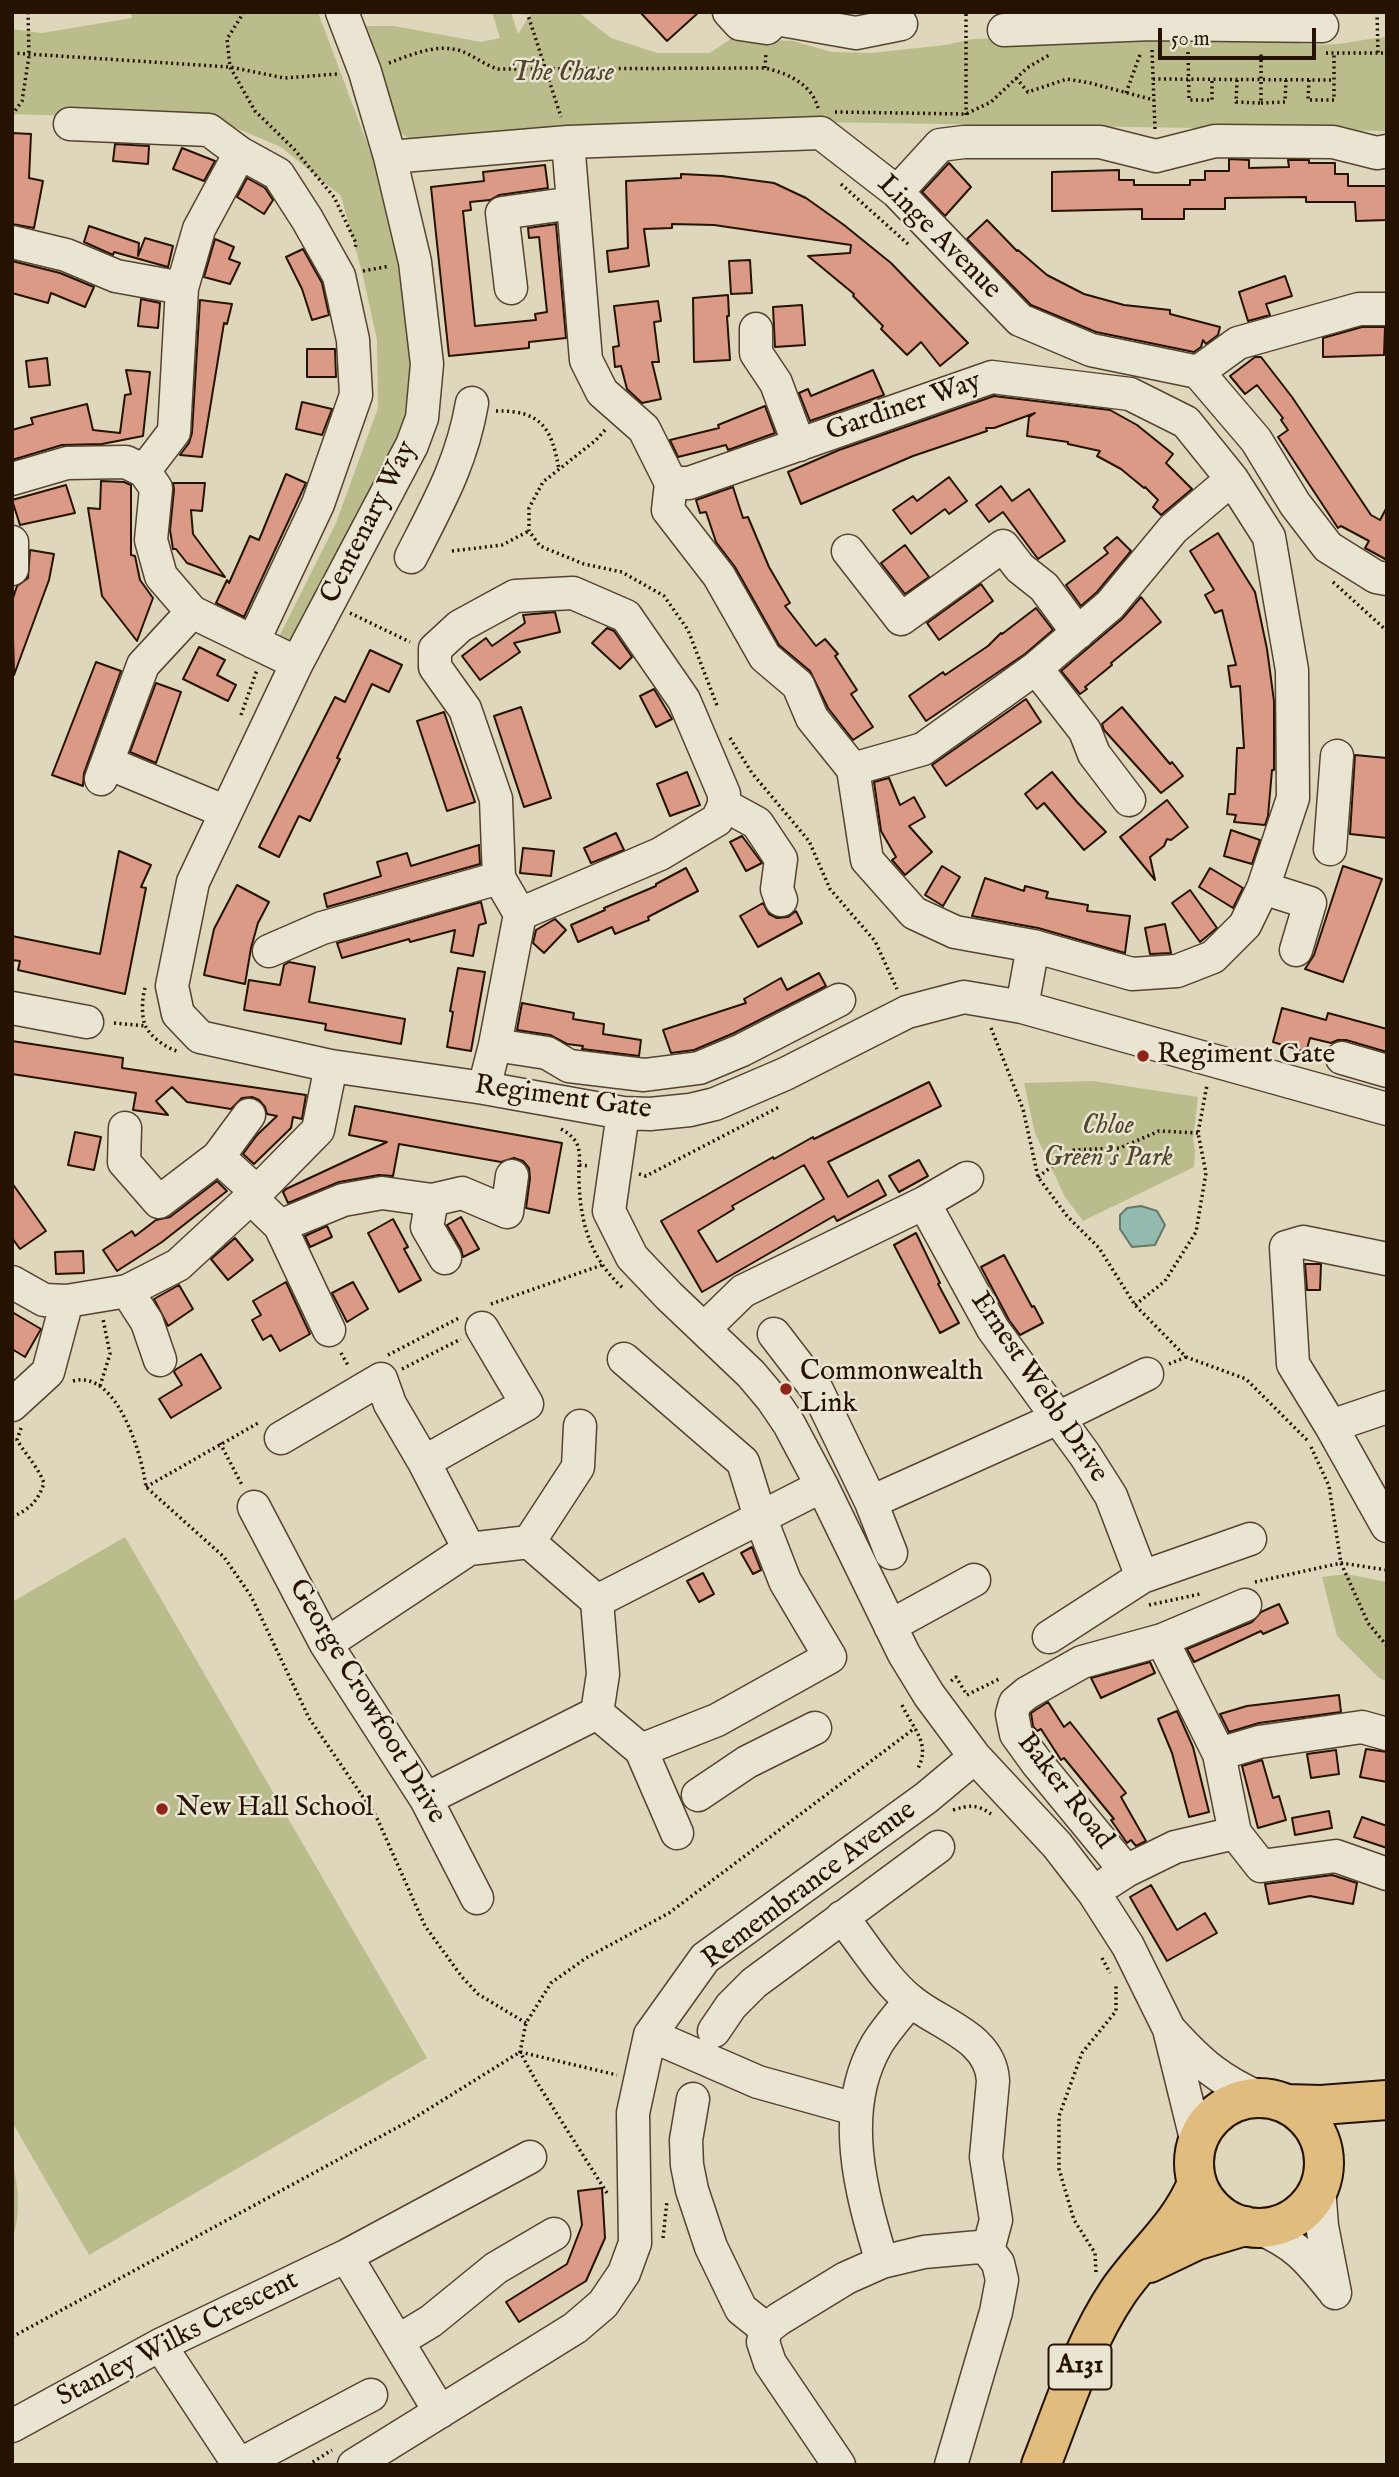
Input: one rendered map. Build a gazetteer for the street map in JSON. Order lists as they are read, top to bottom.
{
  "streets": {
    "highway": ["A131"],
    "street": [
      "Linge Avenue",
      "Gardiner Way",
      "Centenary Way",
      "Regiment Gate",
      "Ernest Webb Drive",
      "George Crowfoot Drive",
      "Baker Road",
      "Remembrance Avenue",
      "Stanley Wilks Crescent"
    ]
  },
  "crossings": [
    ["Linge Avenue", "Centenary Way"],
    ["Centenary Way", "Regiment Gate"]
  ],
  "parks": ["The Chase", "Chloe Green's Park"],
  "places": ["Regiment Gate", "Commonwealth Link", "New Hall School"],
  "scale_bar": "50 m"
}
